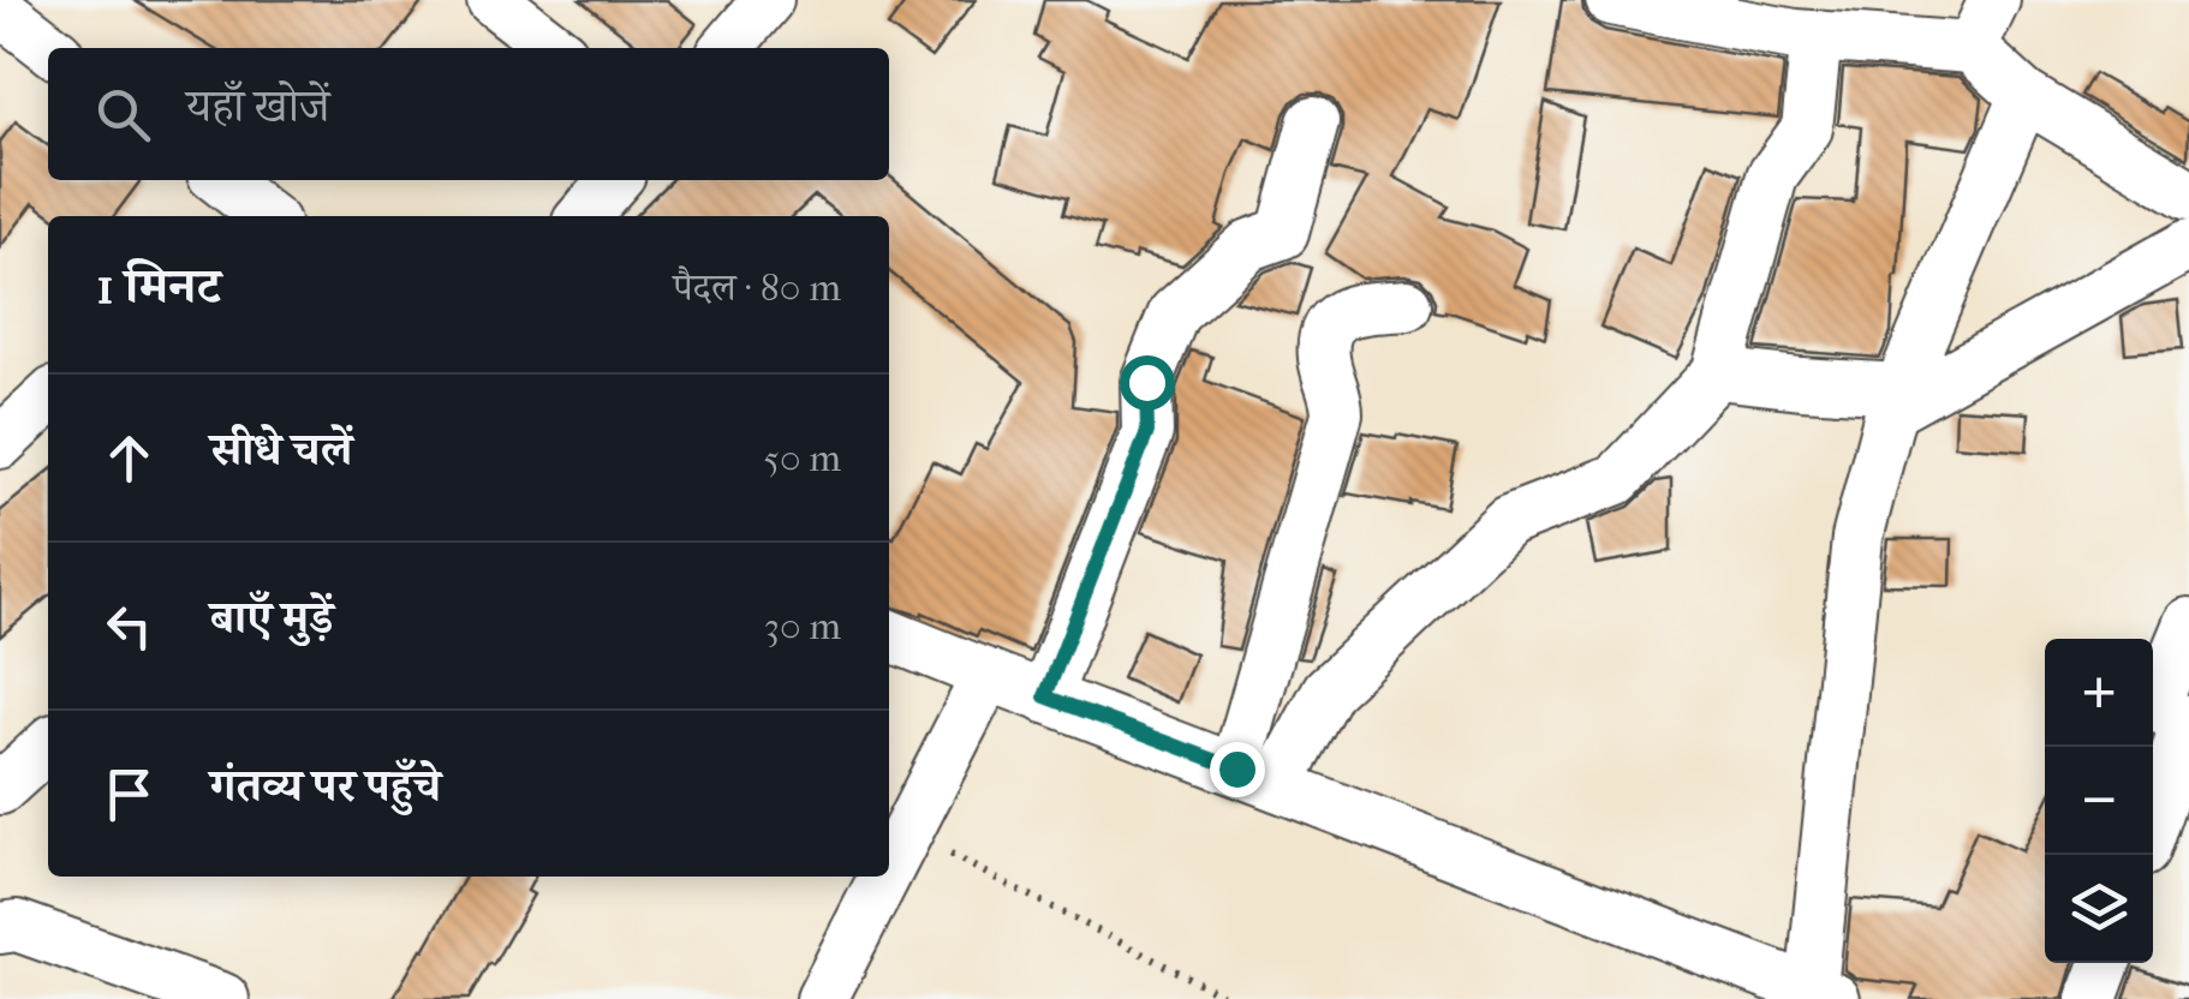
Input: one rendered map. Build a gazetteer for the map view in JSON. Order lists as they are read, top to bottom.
{
  "page": {
    "search": "यहाँ खोजें",
    "heading": ["1 मिनट", "पैदल · 80 m"],
    "list": [
      ["सीधे चलें", "50 m"],
      ["बाएँ मुड़ें", "30 m"],
      "गंतव्य पर पहुँचे"
    ],
    "map_buttons": ["+", "−"]
  }
}
